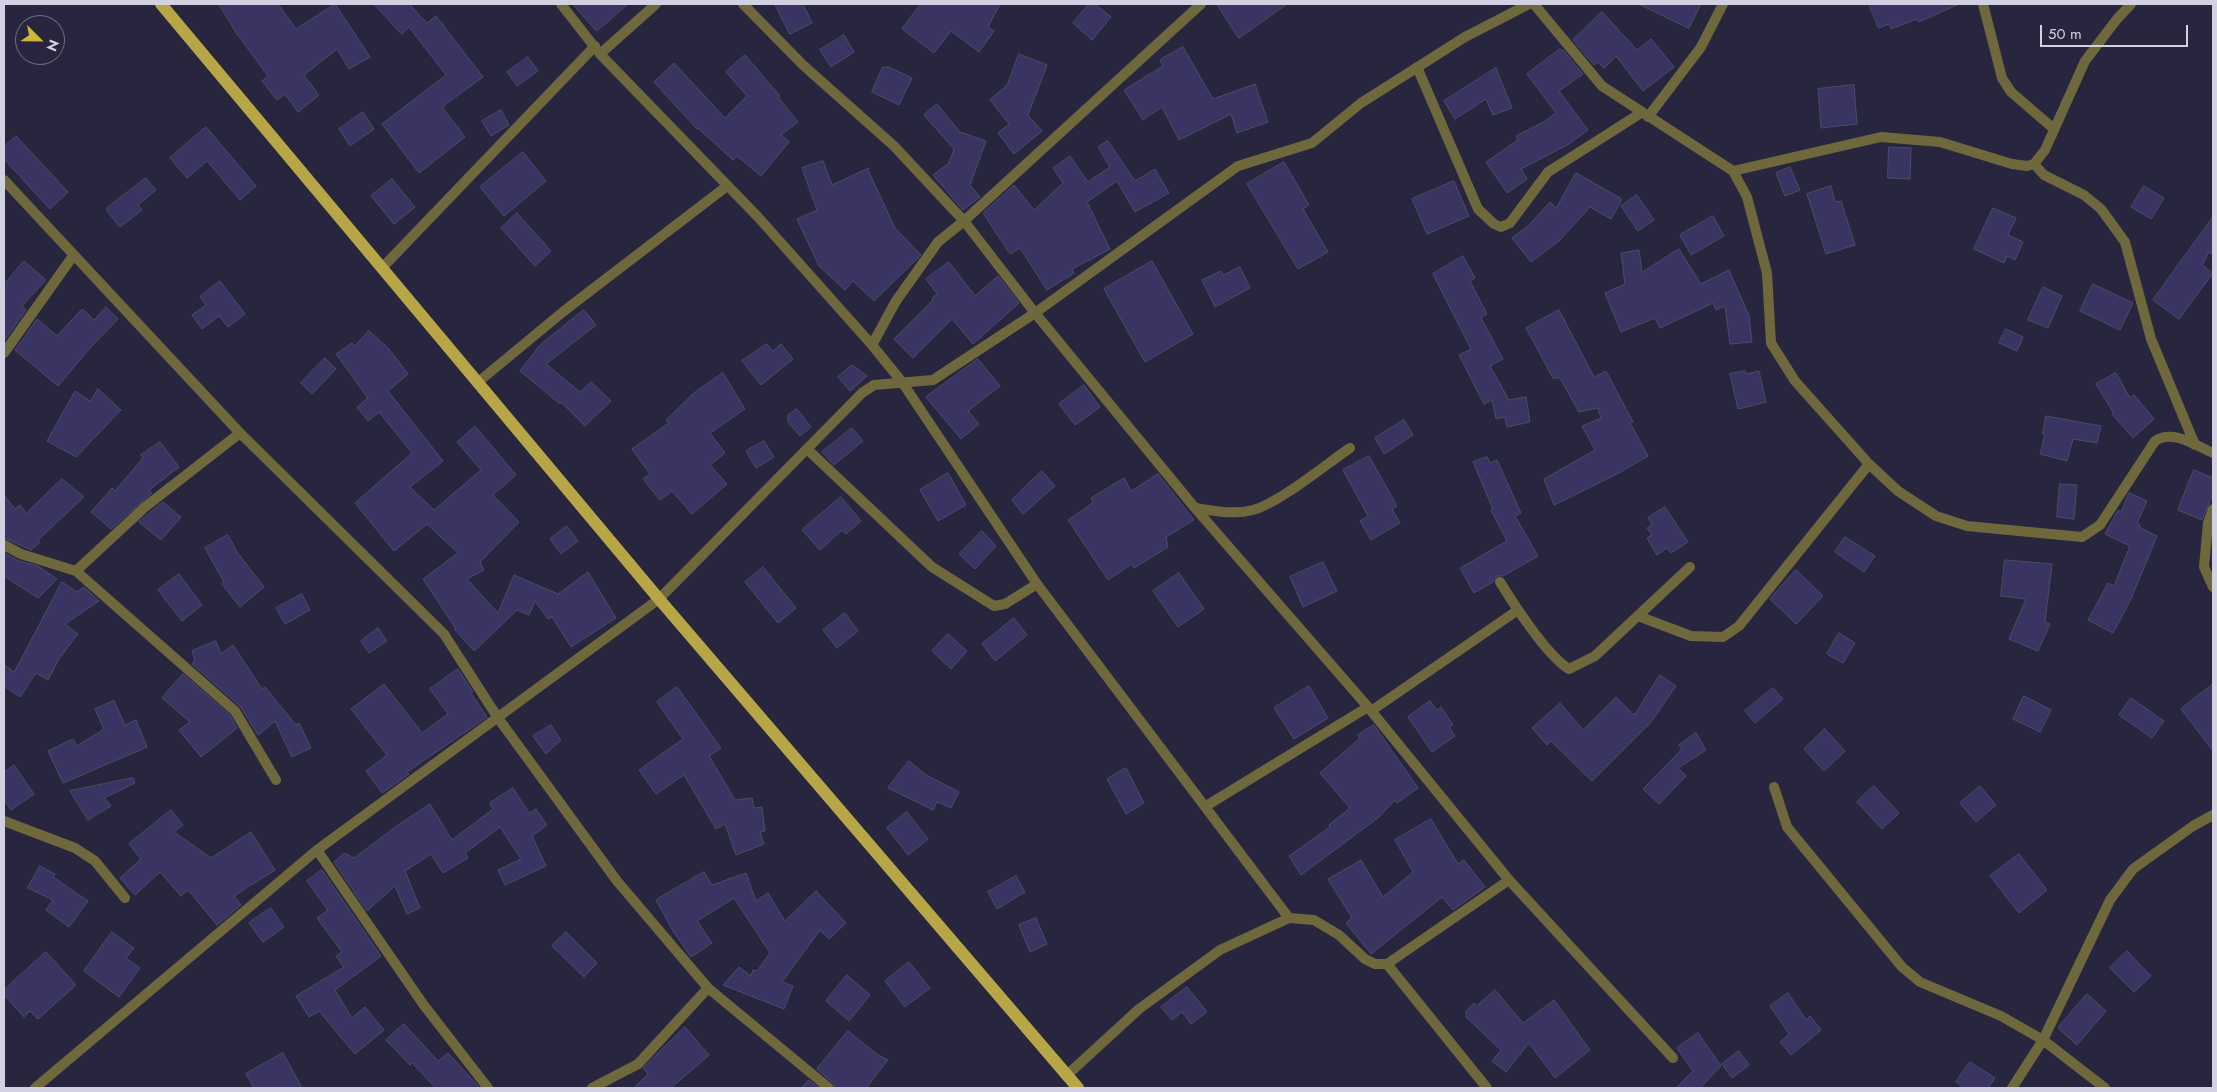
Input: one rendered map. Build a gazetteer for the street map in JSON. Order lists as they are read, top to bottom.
{
  "scale_bar": "50 m",
  "north": "bottom right"
}
